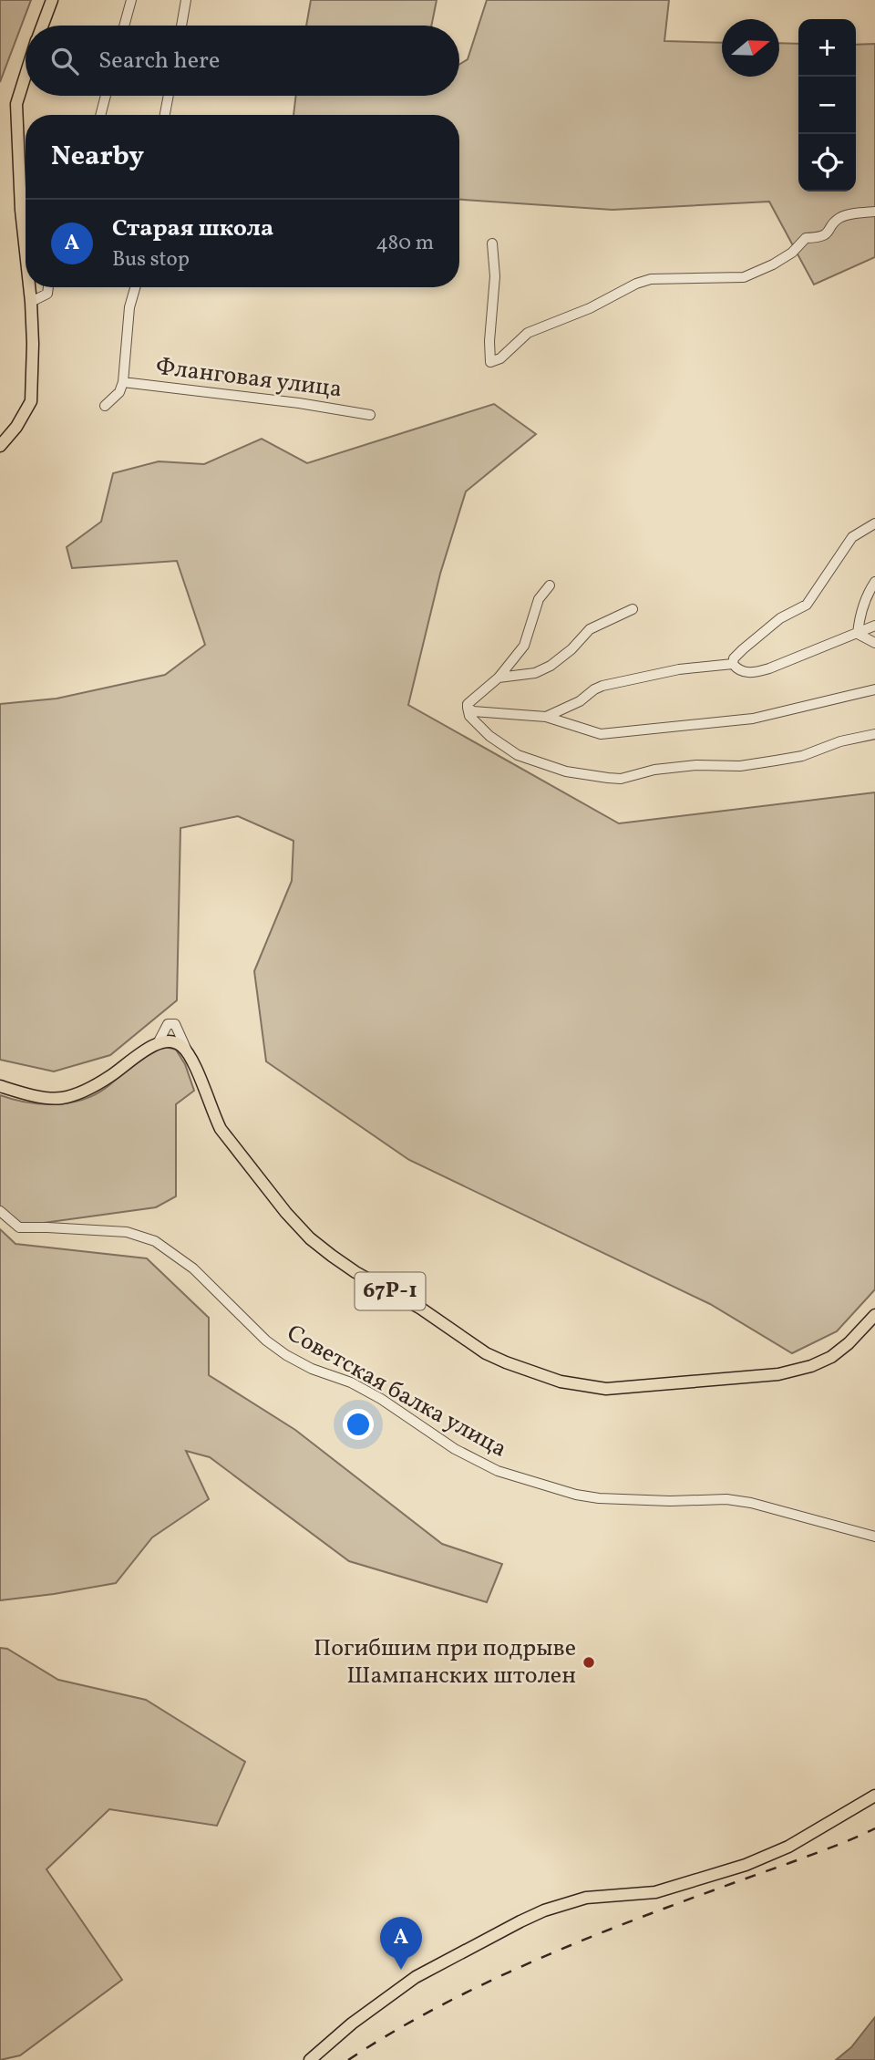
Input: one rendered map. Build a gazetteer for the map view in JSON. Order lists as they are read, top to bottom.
{
  "streets": {
    "main road": ["67Р-1"],
    "street": ["Фланговая улица", "Советская балка улица"]
  },
  "places": ["Погибшим при подрыве Шампанских штолен"],
  "north": "right",
  "page": {
    "map_buttons": ["+", "−"],
    "search": "Search here",
    "heading": "Nearby",
    "list": [
      {
        "mark": "A",
        "name": "Старая школа",
        "note": "Bus stop",
        "value": "480 m"
      }
    ],
    "pins": "A"
  }
}
